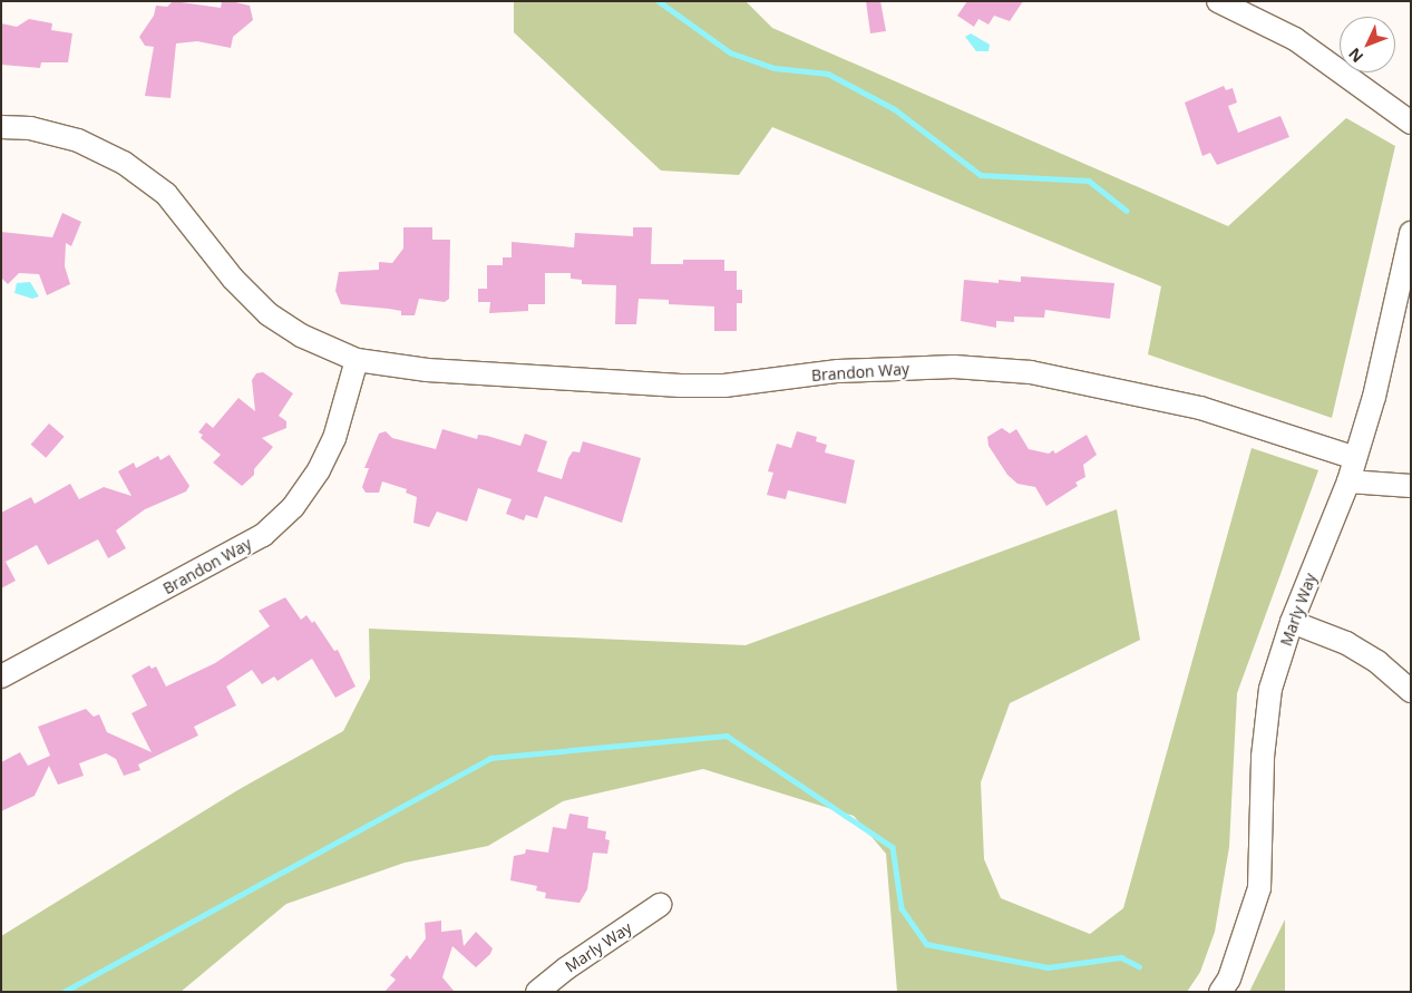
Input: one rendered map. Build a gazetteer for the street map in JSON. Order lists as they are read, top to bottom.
{
  "streets": {
    "street": ["Brandon Way", "Marly Way"]
  },
  "crossings": [
    ["Brandon Way", "Marly Way"]
  ],
  "north": "bottom left"
}
